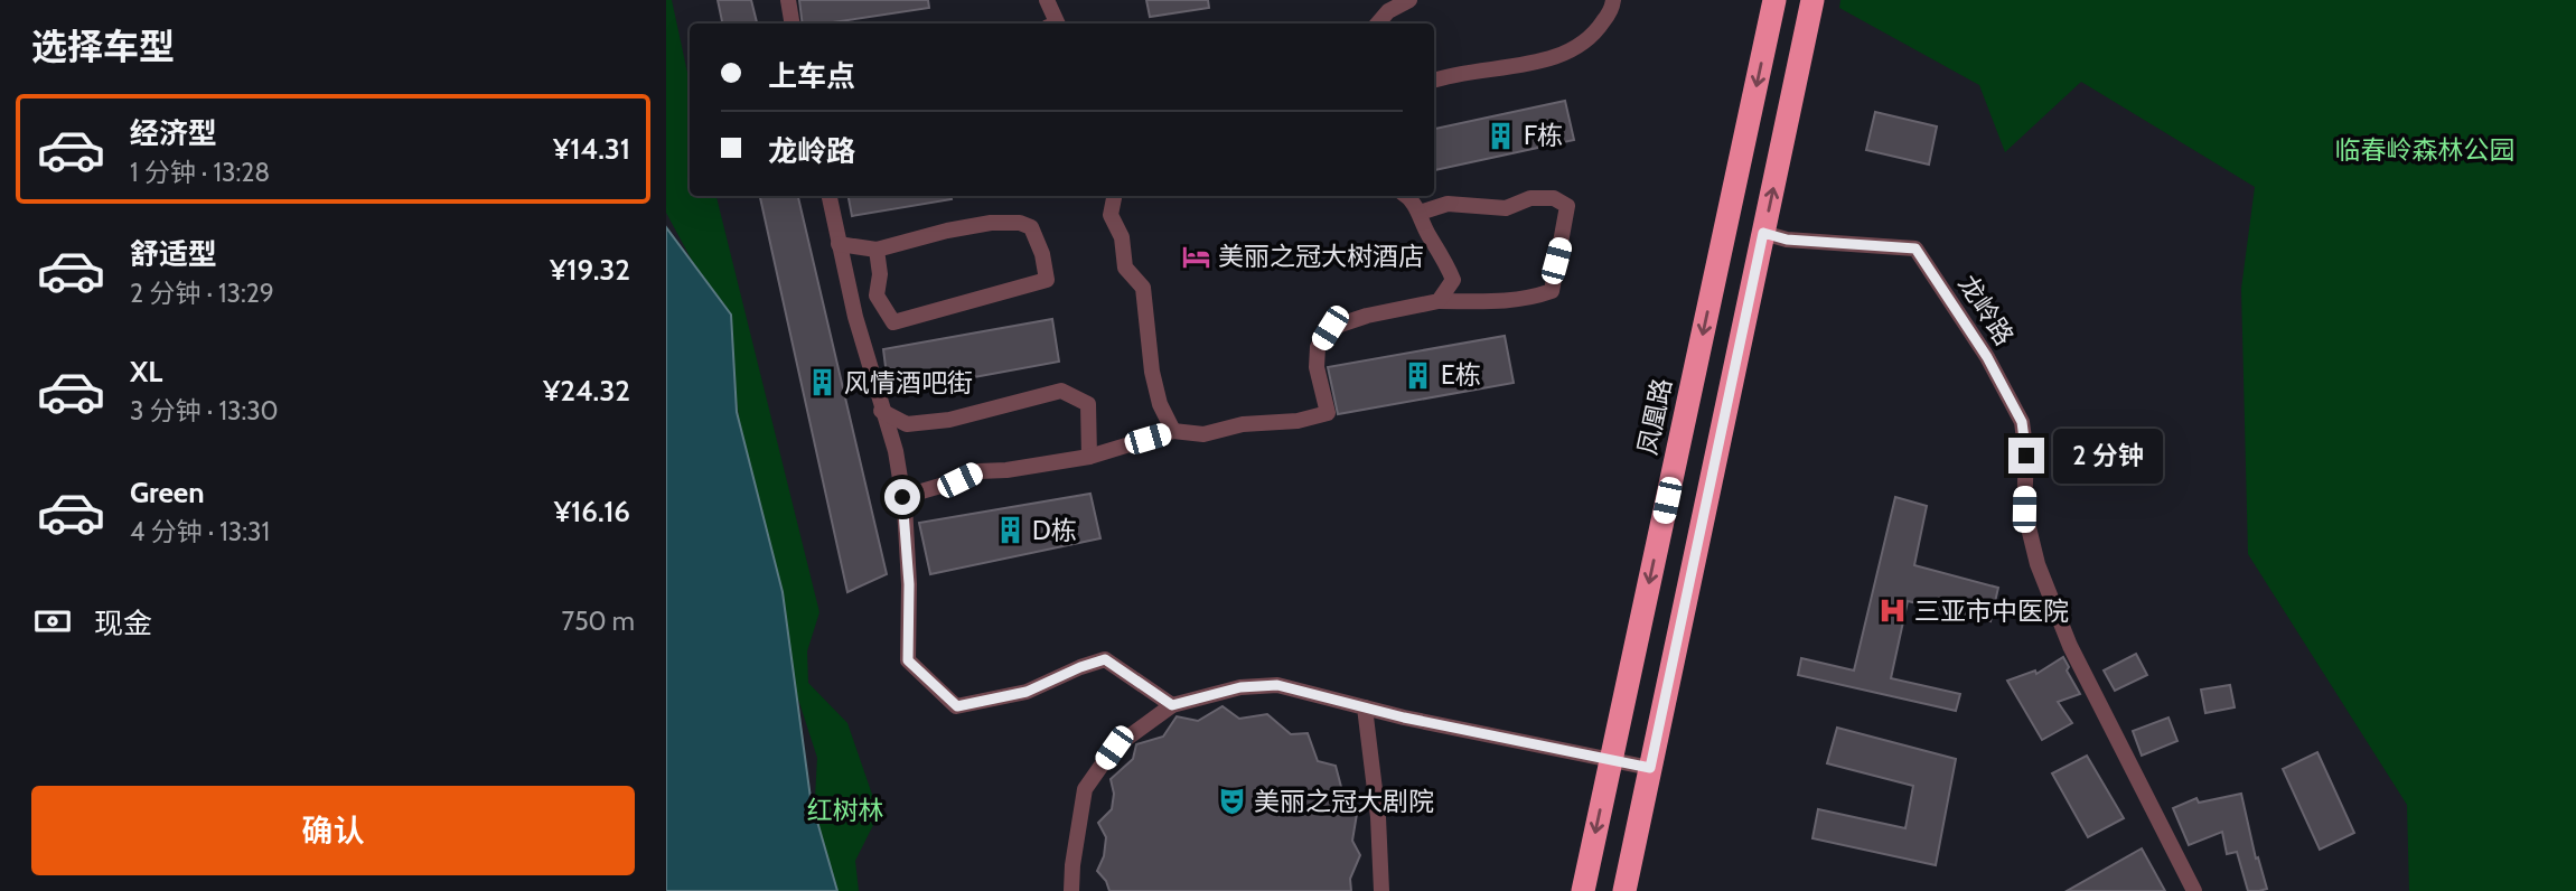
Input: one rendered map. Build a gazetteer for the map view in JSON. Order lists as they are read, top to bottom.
{
  "streets": {
    "highway": ["凤凰路"],
    "street": ["龙岭路"]
  },
  "parks": ["临春岭森林公园", "红树林"],
  "places": {
    "building": [
      "F栋",
      "E栋",
      "风情酒吧街",
      "D栋"
    ],
    "hotel": ["美丽之冠大树酒店"],
    "hospital": ["三亚市中医院"],
    "theatre": ["美丽之冠大剧院"]
  },
  "page": {
    "heading": "选择车型",
    "banner": ["上车点", "龙岭路"],
    "list": [
      {
        "name": "经济型",
        "note": "1 分钟 · 13:28",
        "value": "¥14.31"
      },
      {
        "name": "舒适型",
        "note": "2 分钟 · 13:29",
        "value": "¥19.32"
      },
      {
        "name": "XL",
        "note": "3 分钟 · 13:30",
        "value": "¥24.32"
      },
      {
        "name": "Green",
        "note": "4 分钟 · 13:31",
        "value": "¥16.16"
      }
    ],
    "bubble": "2 分钟",
    "pay": ["现金", "750 m"],
    "buttons": "确认"
  }
}
